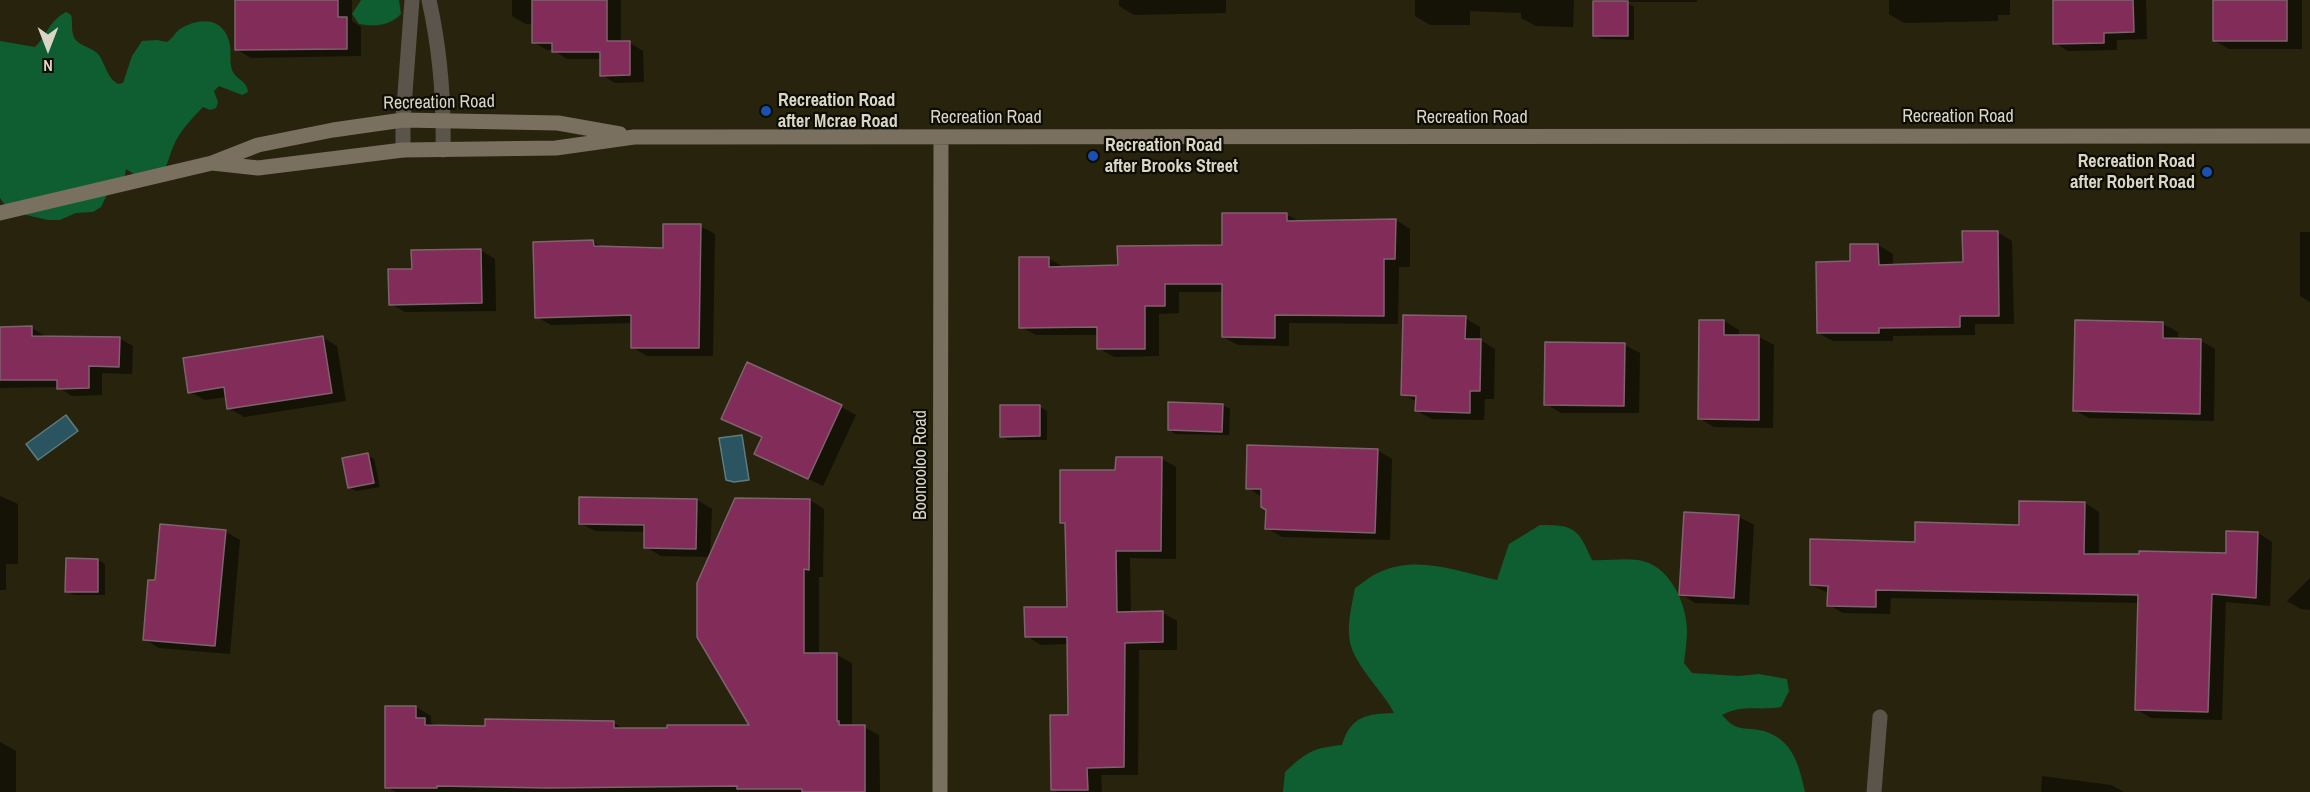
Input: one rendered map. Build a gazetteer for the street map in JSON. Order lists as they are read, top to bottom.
{
  "streets": {
    "street": ["Recreation Road", "Boonooloo Road"]
  },
  "crossings": [
    ["Recreation Road", "Boonooloo Road"]
  ],
  "places": ["Recreation Road after Mcrae Road", "Recreation Road after Brooks Street", "Recreation Road after Robert Road"],
  "north": "bottom"
}
